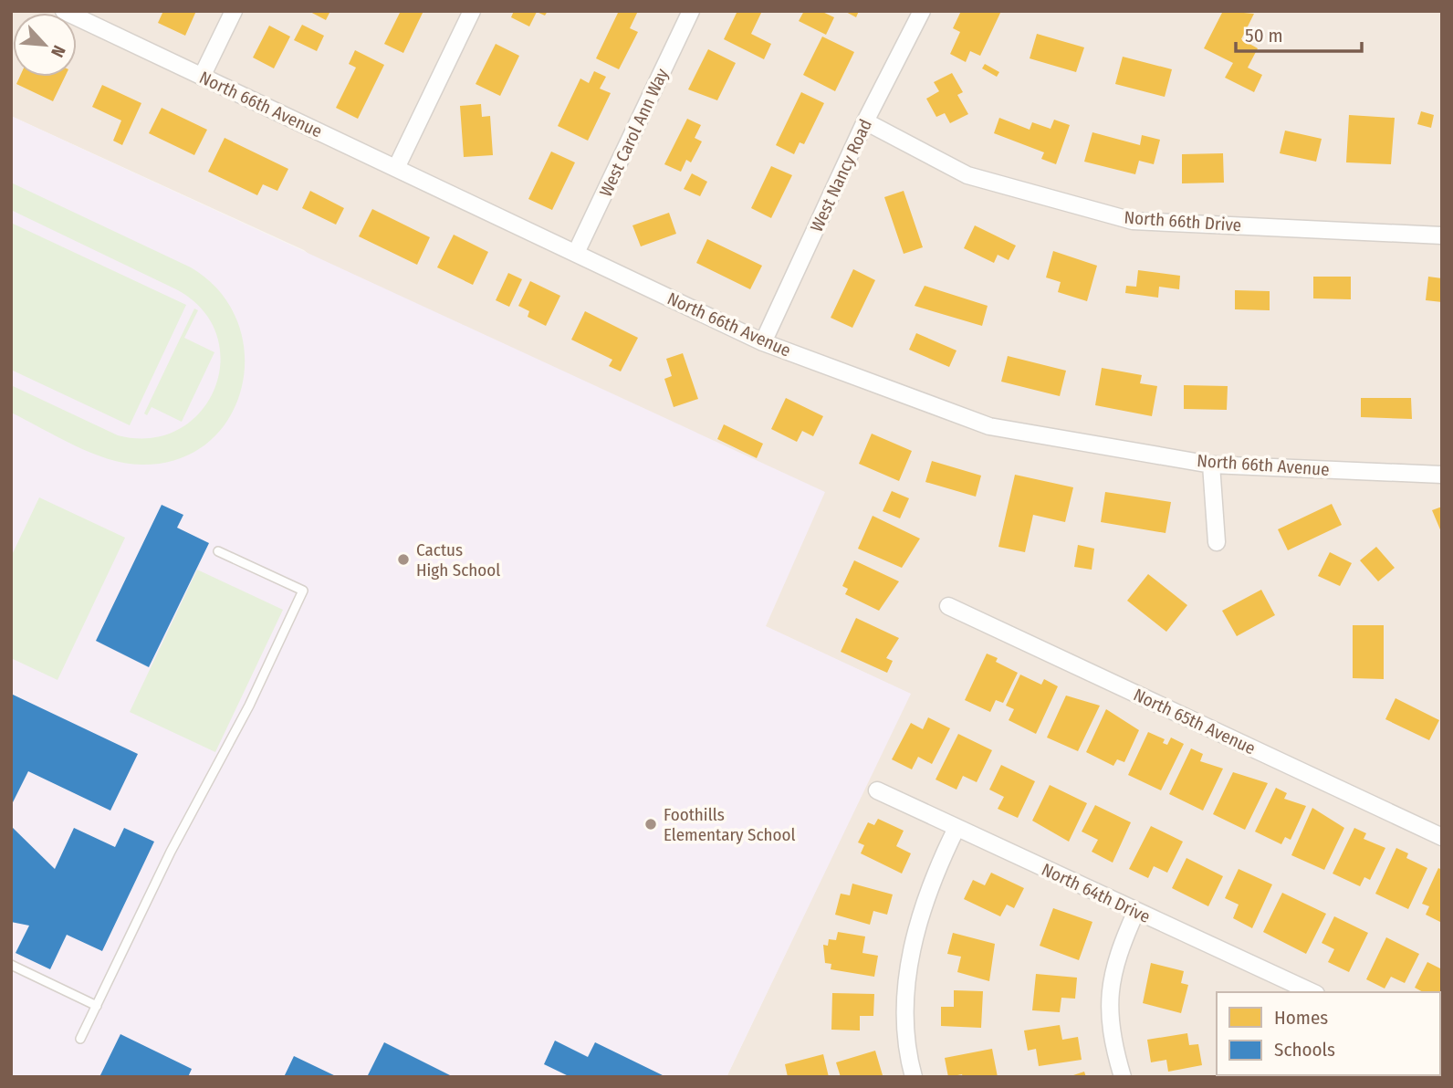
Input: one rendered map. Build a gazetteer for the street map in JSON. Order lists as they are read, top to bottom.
{
  "streets": {
    "street": [
      "North 66th Avenue",
      "West Carol Ann Way",
      "West Nancy Road",
      "North 66th Drive",
      "North 65th Avenue",
      "North 64th Drive"
    ]
  },
  "crossings": [
    ["North 66th Avenue", "West Carol Ann Way"],
    ["North 66th Avenue", "West Nancy Road"],
    ["West Nancy Road", "North 66th Drive"]
  ],
  "places": ["Cactus High School", "Foothills Elementary School"],
  "legend": ["Homes", "Schools"],
  "scale_bar": "50 m",
  "north": "bottom right"
}
